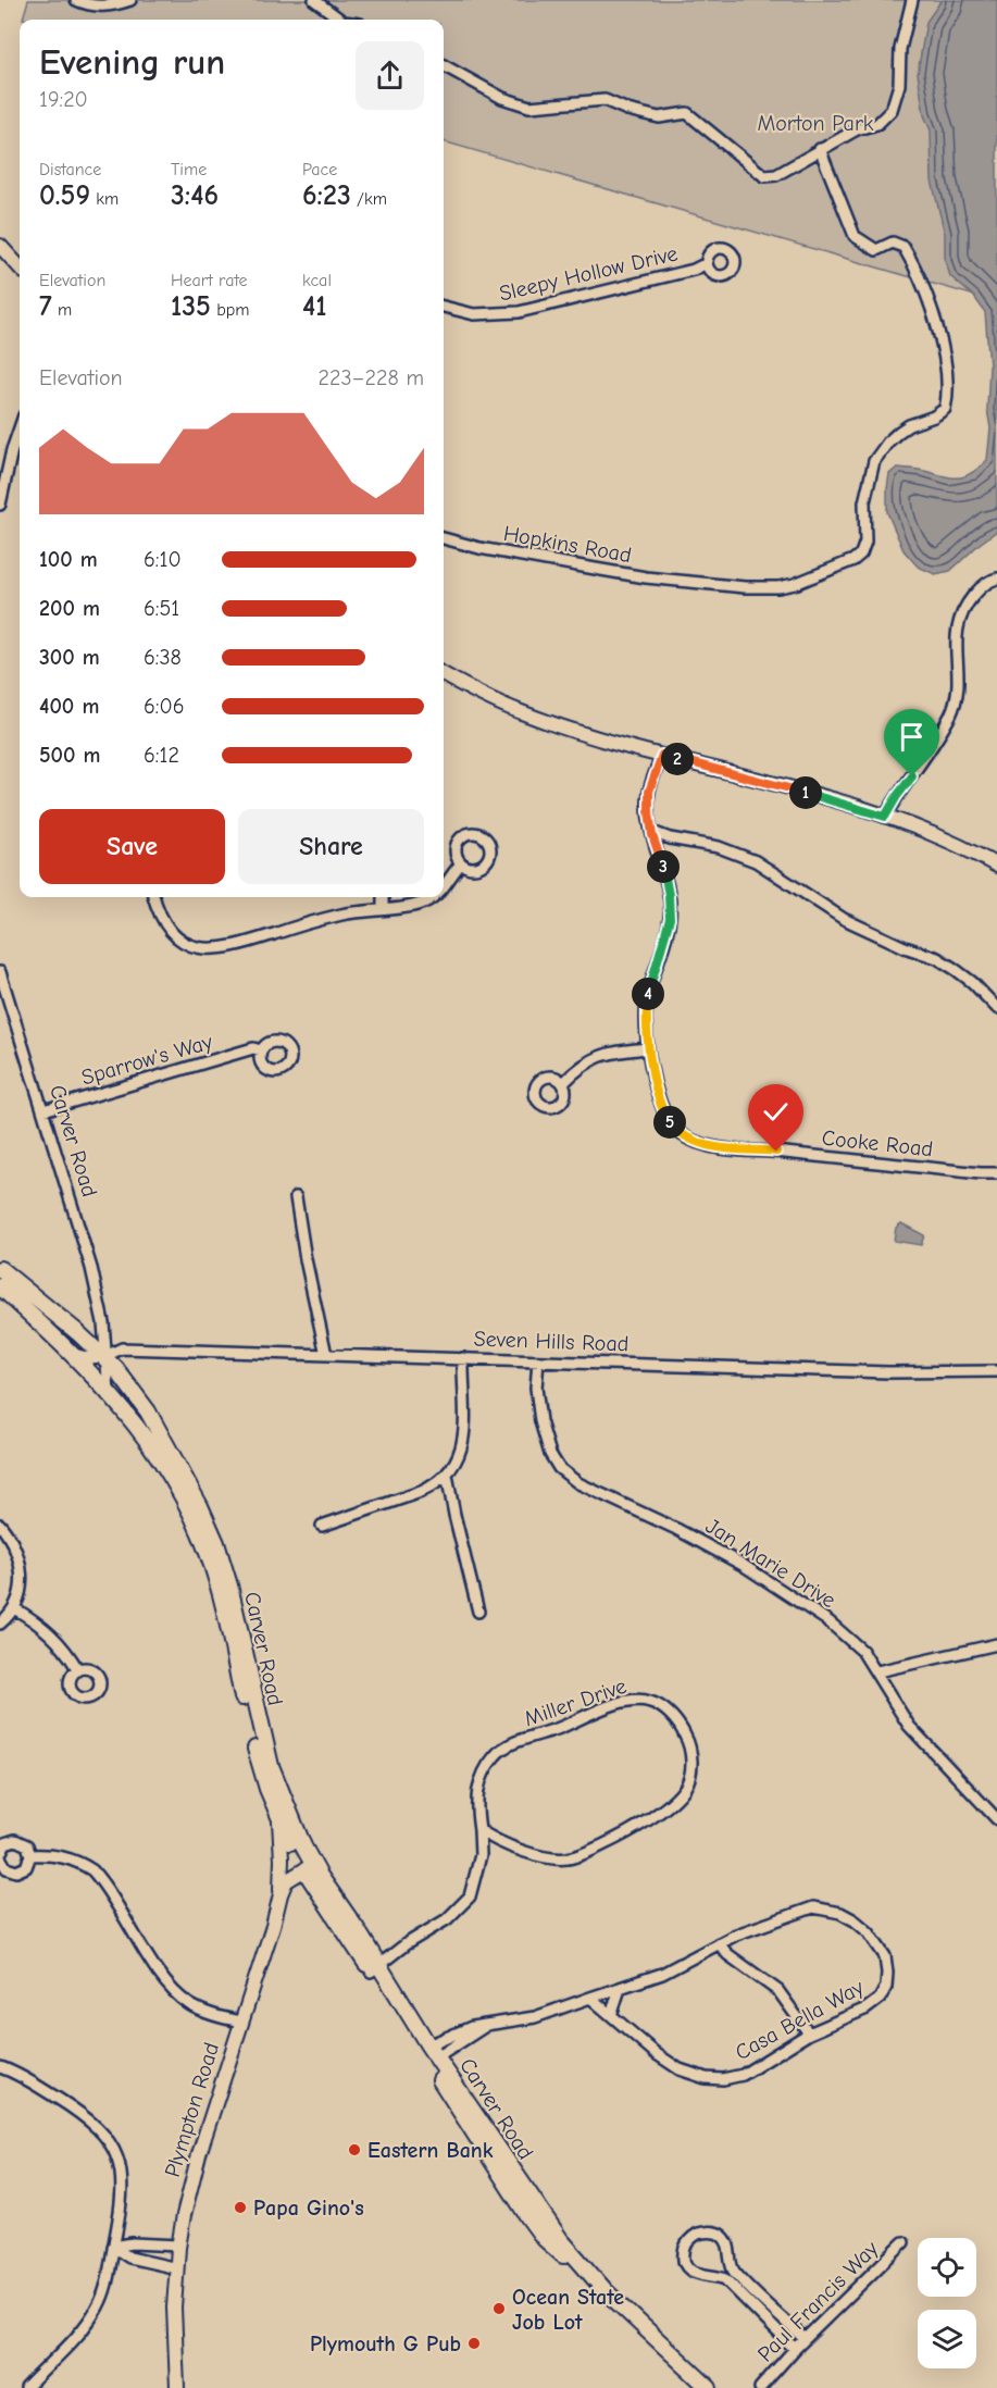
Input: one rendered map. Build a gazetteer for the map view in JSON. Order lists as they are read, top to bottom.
{
  "streets": {
    "highway": ["Carver Road"],
    "main road": ["Plympton Road"],
    "street": [
      "Sleepy Hollow Drive",
      "Hopkins Road",
      "Sparrow's Way",
      "Cooke Road",
      "Seven Hills Road",
      "Jan Marie Drive",
      "Miller Drive",
      "Casa Bella Way",
      "Paul Francis Way"
    ]
  },
  "crossings": [
    ["Sparrow's Way", "Carver Road"],
    ["Carver Road", "Seven Hills Road"],
    ["Carver Road", "Miller Drive"],
    ["Carver Road", "Casa Bella Way"],
    ["Carver Road", "Plympton Road"],
    ["Seven Hills Road", "Jan Marie Drive"]
  ],
  "parks": ["Morton Park"],
  "places": [
    "Eastern Bank",
    "Papa Gino's",
    "Ocean State Job Lot",
    "Plymouth G Pub"
  ],
  "page": {
    "heading": ["Evening run", "19:20"],
    "stats": [
      ["Distance", "0.59 km"],
      ["Time", "3:46"],
      ["Pace", "6:23 /km"],
      ["Elevation", "7 m"],
      ["Heart rate", "135 bpm"],
      ["kcal", "41"]
    ],
    "chart": ["Elevation", "223–228 m"],
    "list": [
      {
        "name": "100 m",
        "note": "6:10"
      },
      {
        "name": "200 m",
        "note": "6:51"
      },
      {
        "name": "300 m",
        "note": "6:38"
      },
      {
        "name": "400 m",
        "note": "6:06"
      },
      {
        "name": "500 m",
        "note": "6:12"
      }
    ],
    "pins": [
      "2",
      "1",
      "3",
      "4",
      "5"
    ],
    "buttons": ["Save", "Share"]
  }
}
